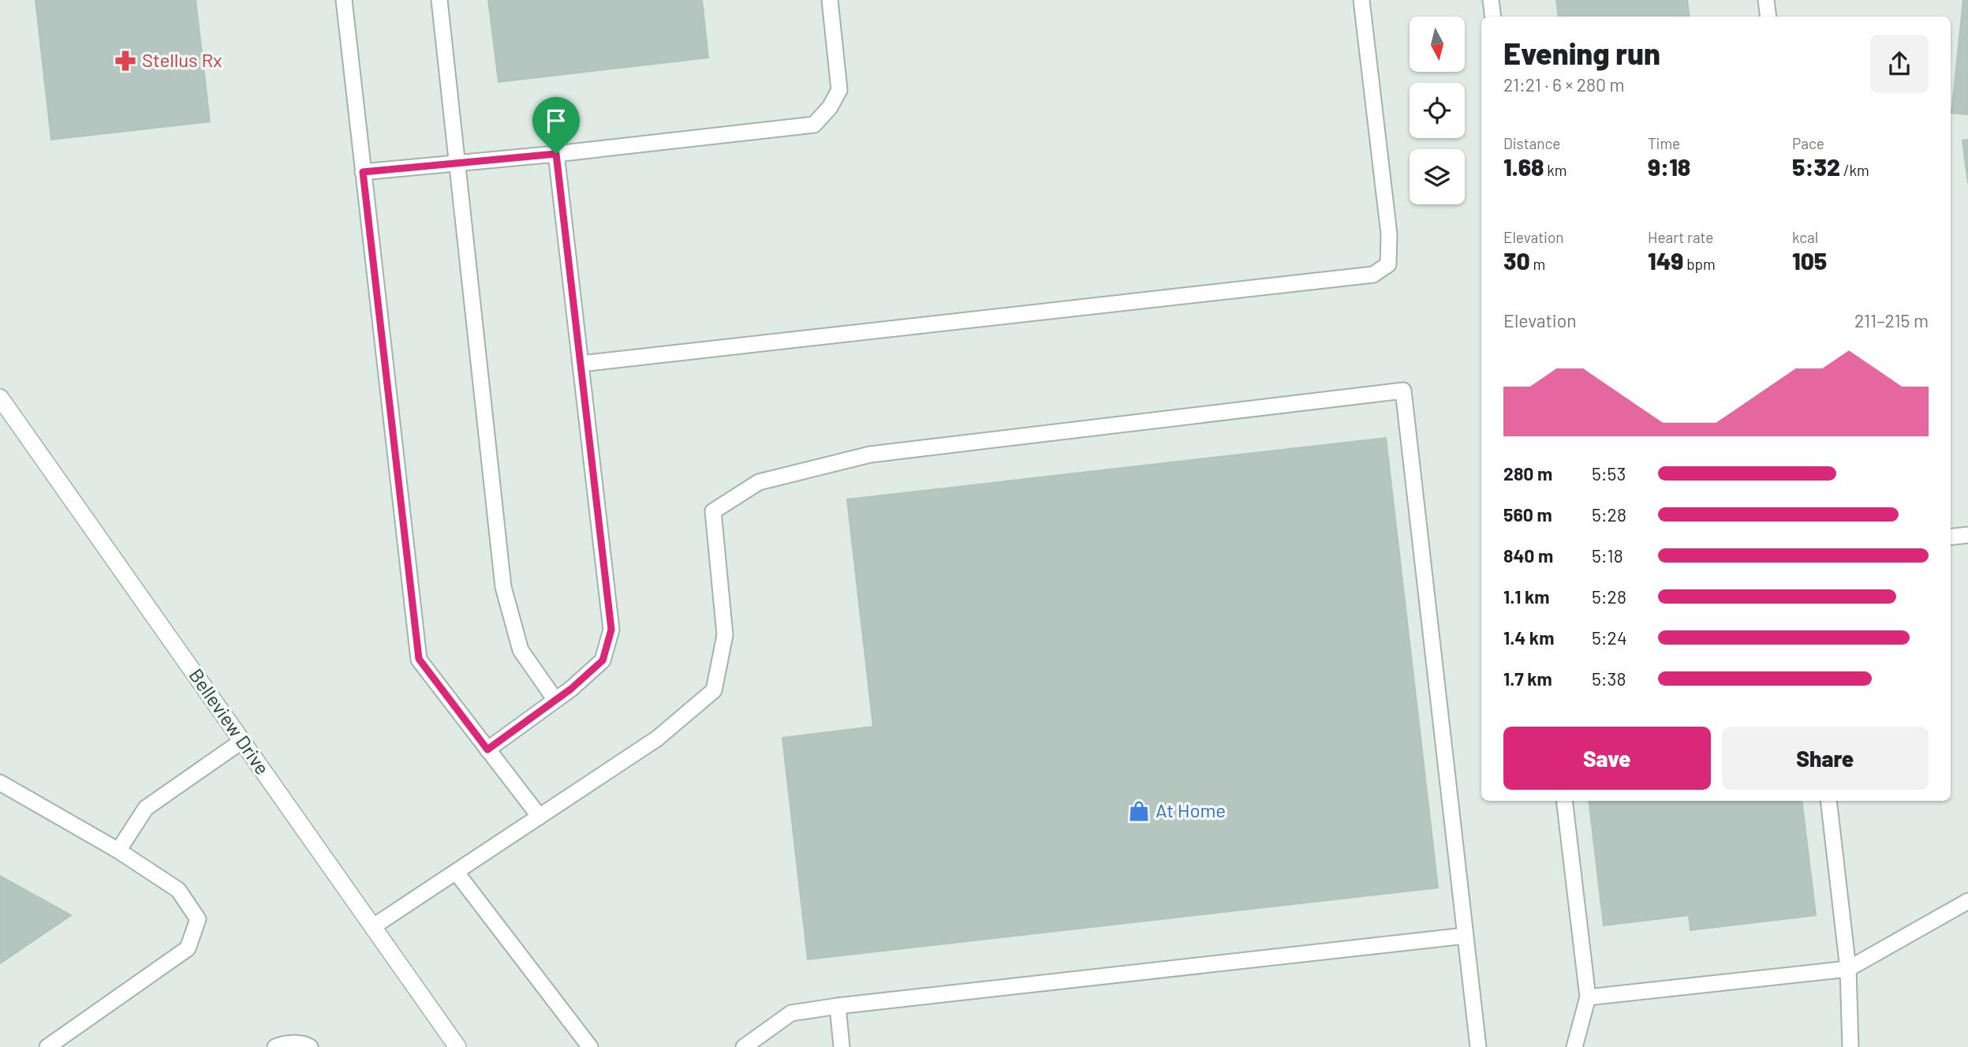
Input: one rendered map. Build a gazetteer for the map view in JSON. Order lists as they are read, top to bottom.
{
  "streets": {
    "street": ["Belleview Drive"]
  },
  "places": {
    "pharmacy": ["Stellus Rx"],
    "shop": ["At Home"]
  },
  "north": "bottom",
  "page": {
    "heading": ["Evening run", "21:21 · 6 × 280 m"],
    "stats": [
      ["Distance", "1.68 km"],
      ["Time", "9:18"],
      ["Pace", "5:32 /km"],
      ["Elevation", "30 m"],
      ["Heart rate", "149 bpm"],
      ["kcal", "105"]
    ],
    "chart": ["Elevation", "211–215 m"],
    "list": [
      {
        "name": "280 m",
        "note": "5:53"
      },
      {
        "name": "560 m",
        "note": "5:28"
      },
      {
        "name": "840 m",
        "note": "5:18"
      },
      {
        "name": "1.1 km",
        "note": "5:28"
      },
      {
        "name": "1.4 km",
        "note": "5:24"
      },
      {
        "name": "1.7 km",
        "note": "5:38"
      }
    ],
    "buttons": ["Save", "Share"]
  }
}
